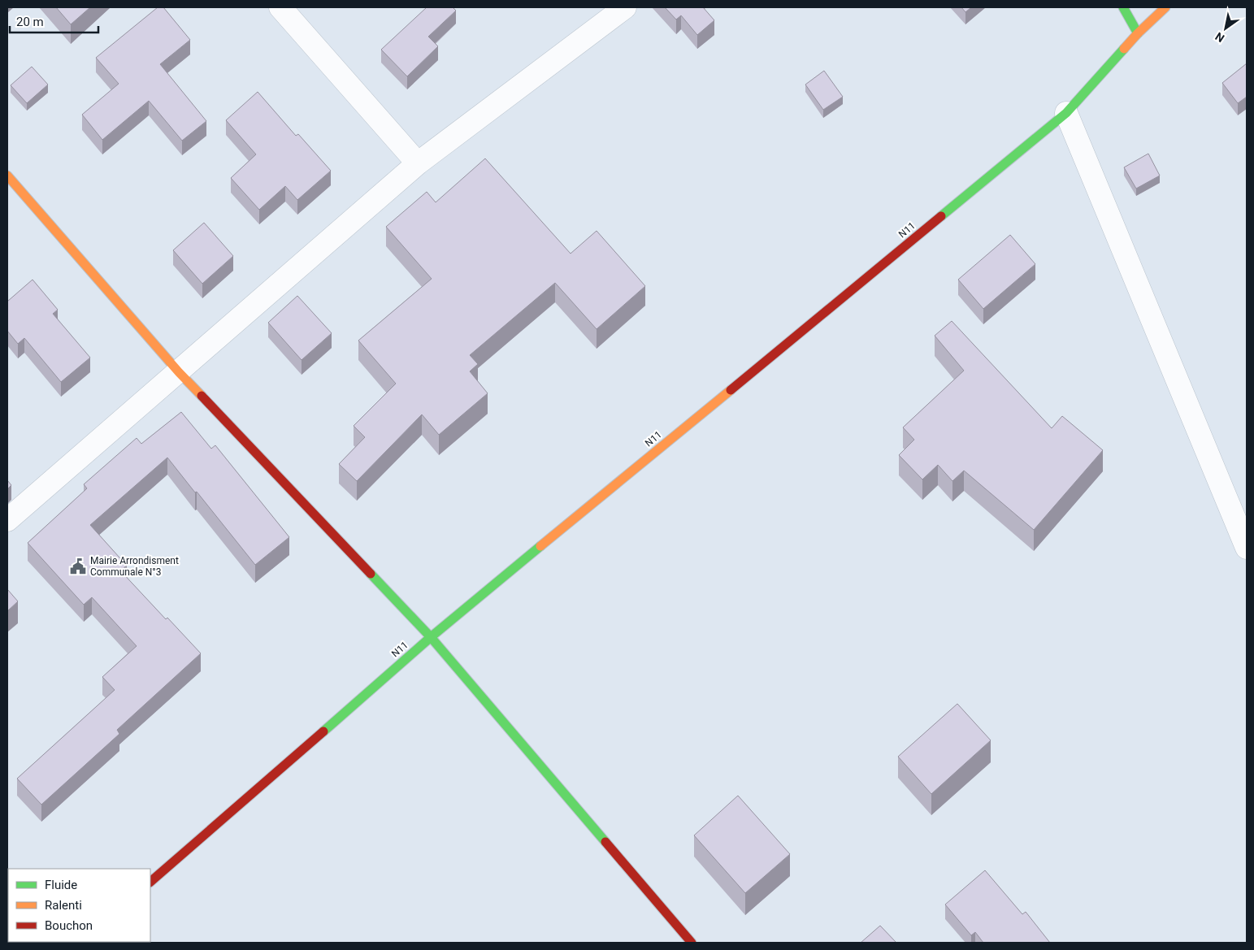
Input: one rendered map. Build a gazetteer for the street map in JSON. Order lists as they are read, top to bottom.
{
  "streets": {
    "main road": ["N11"]
  },
  "places": {
    "public building": ["Mairie Arrondisment Communale N°3"]
  },
  "legend": ["Fluide", "Ralenti", "Bouchon"],
  "scale_bar": "20 m",
  "north": "bottom left"
}
